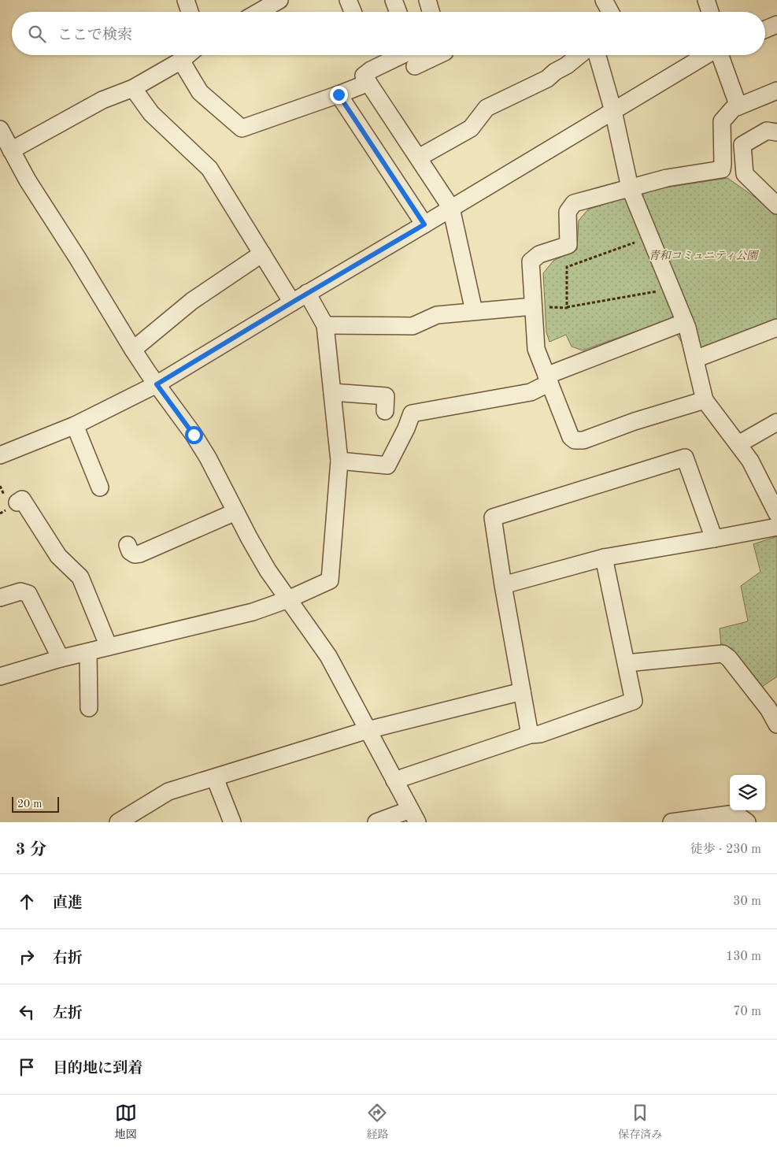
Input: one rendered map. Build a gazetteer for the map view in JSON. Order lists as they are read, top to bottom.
{
  "parks": ["青和コミュニティ公園"],
  "scale_bar": "20 m",
  "page": {
    "search": "ここで検索",
    "scale": "20 m",
    "heading": ["3 分", "徒歩 · 230 m"],
    "list": [
      ["直進", "30 m"],
      ["右折", "130 m"],
      ["左折", "70 m"],
      "目的地に到着"
    ],
    "nav": ["地図", "経路", "保存済み"]
  }
}
